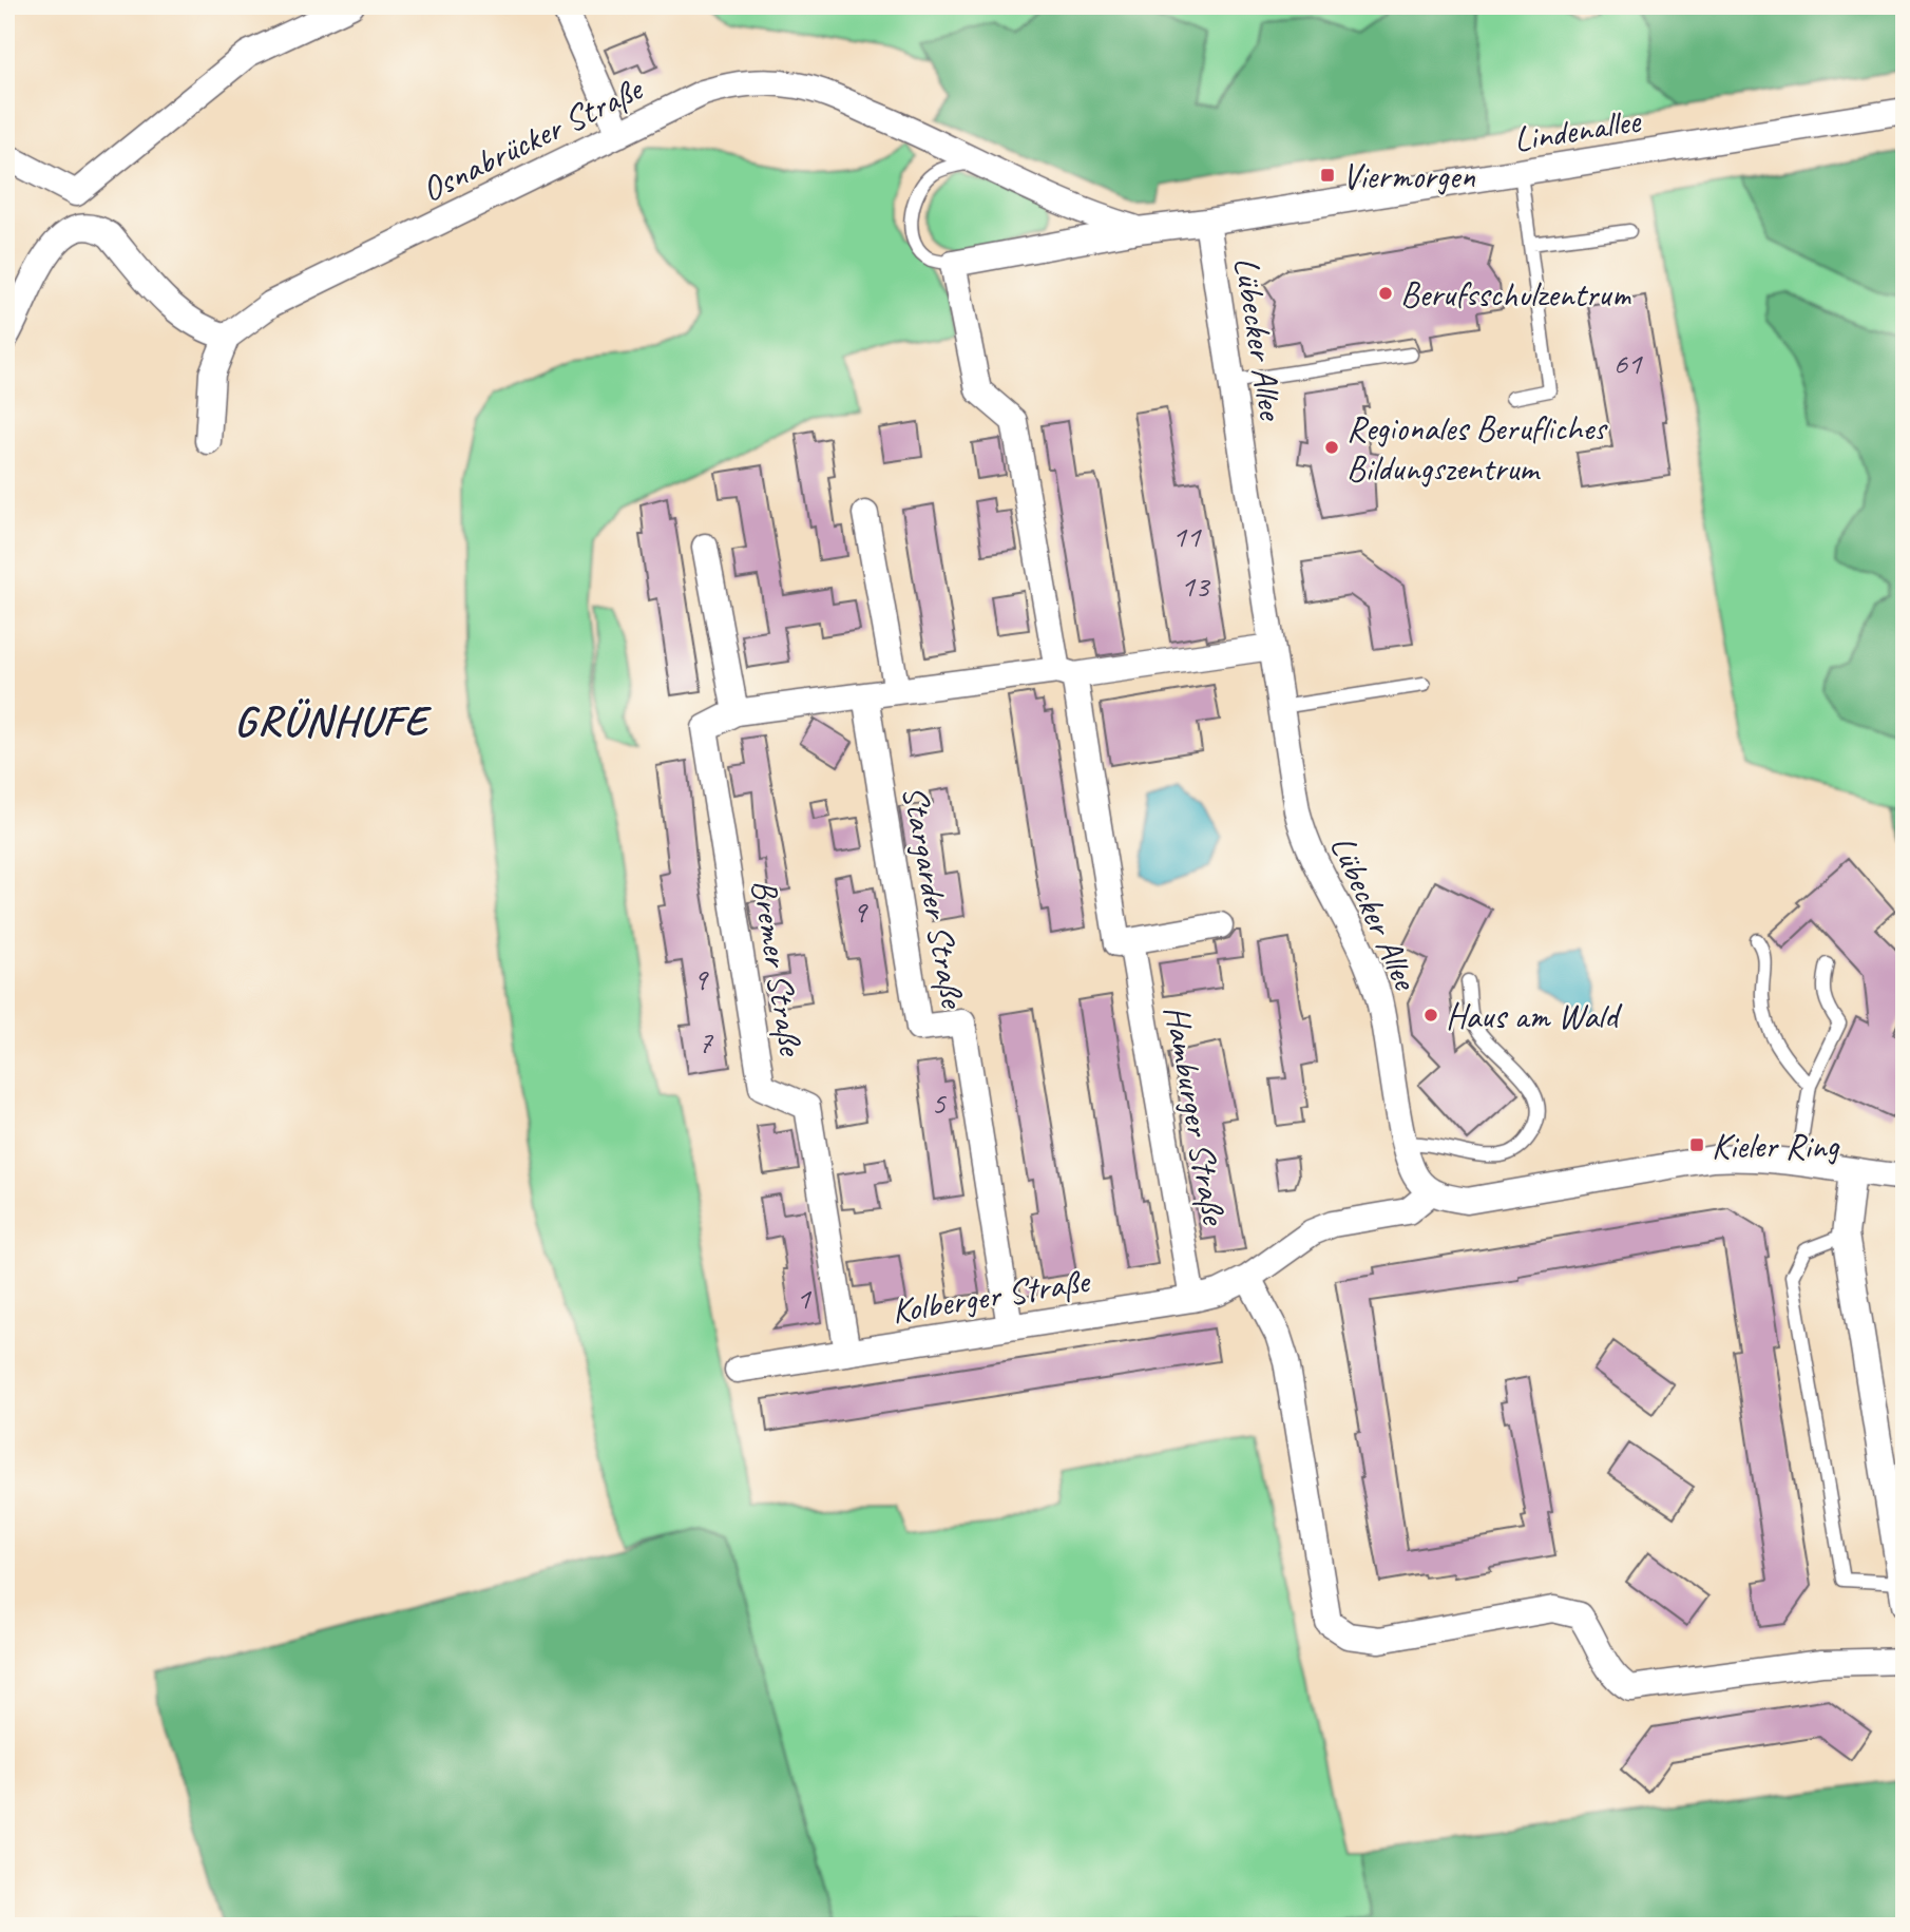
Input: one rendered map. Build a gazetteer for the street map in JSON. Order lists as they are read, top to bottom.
{
  "streets": {
    "street": [
      "Lindenallee",
      "Osnabrücker Straße",
      "Lübecker Allee",
      "Stargarder Straße",
      "Bremer Straße",
      "Hamburger Straße",
      "Kolberger Straße"
    ]
  },
  "crossings": [
    ["Lindenallee", "Osnabrücker Straße"],
    ["Lindenallee", "Lübecker Allee"],
    ["Lübecker Allee", "Bremer Straße"],
    ["Stargarder Straße", "Bremer Straße"],
    ["Stargarder Straße", "Kolberger Straße"],
    ["Bremer Straße", "Kolberger Straße"],
    ["Hamburger Straße", "Kolberger Straße"]
  ],
  "districts": ["GRÜNHUFE"],
  "places": {
    "transit": ["Viermorgen", "Kieler Ring"],
    "other": ["Berufsschulzentrum", "Regionales Berufliches Bildungszentrum", "Haus am Wald"]
  },
  "house_numbers": [
    "61",
    "11",
    "13",
    "9",
    "9",
    "7",
    "5",
    "1"
  ]
}
